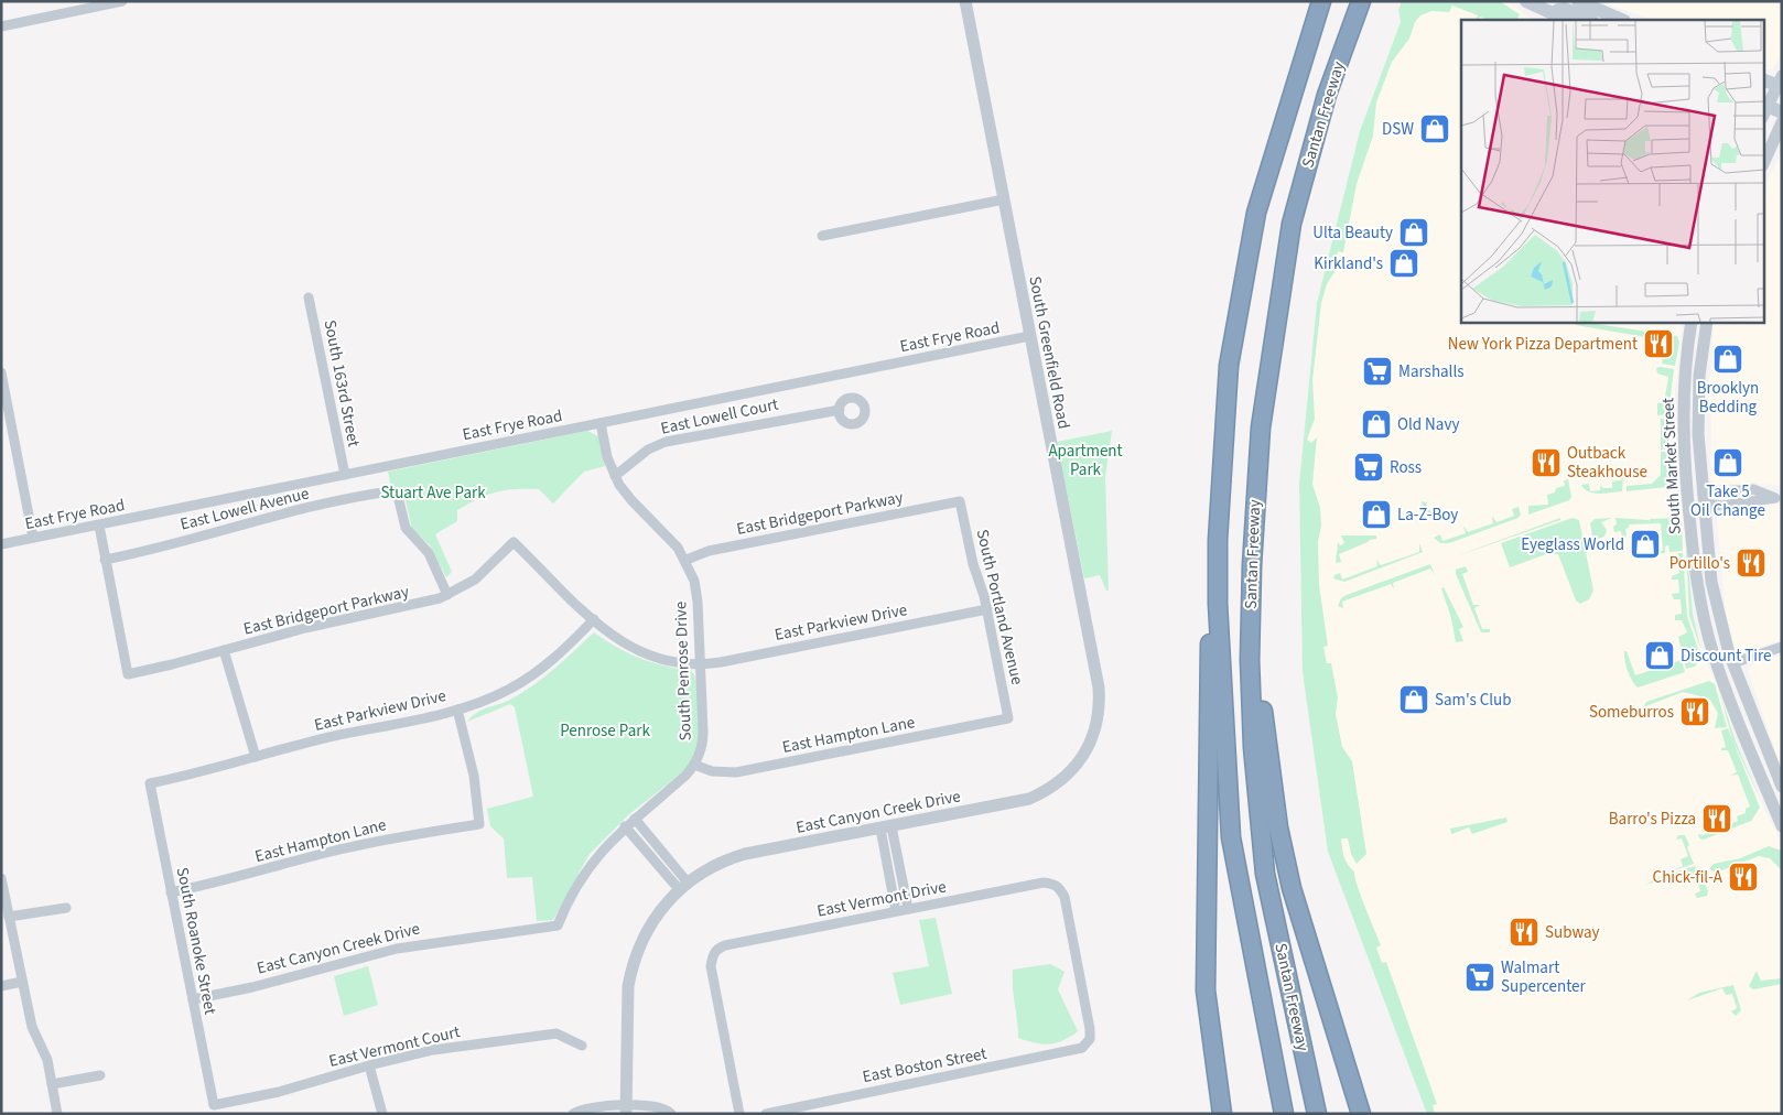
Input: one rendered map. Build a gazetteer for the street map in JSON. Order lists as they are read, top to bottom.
{
  "streets": {
    "highway": ["Santan Freeway"],
    "street": [
      "East Frye Road",
      "South Greenfield Road",
      "South 163rd Street",
      "East Lowell Court",
      "South Market Street",
      "East Lowell Avenue",
      "East Bridgeport Parkway",
      "South Portland Avenue",
      "East Parkview Drive",
      "South Penrose Drive",
      "East Hampton Lane",
      "East Canyon Creek Drive",
      "East Vermont Drive",
      "South Roanoke Street",
      "East Vermont Court",
      "East Boston Street"
    ]
  },
  "crossings": [
    ["East Frye Road", "South Greenfield Road"],
    ["East Frye Road", "South 163rd Street"],
    ["East Frye Road", "South Penrose Drive"],
    ["South Greenfield Road", "East Canyon Creek Drive"],
    ["East Lowell Court", "South Penrose Drive"],
    ["East Lowell Avenue", "East Bridgeport Parkway"],
    ["East Bridgeport Parkway", "South Portland Avenue"],
    ["East Bridgeport Parkway", "East Parkview Drive"],
    ["East Bridgeport Parkway", "South Penrose Drive"],
    ["South Portland Avenue", "East Parkview Drive"],
    ["South Portland Avenue", "East Hampton Lane"],
    ["East Parkview Drive", "South Penrose Drive"],
    ["East Parkview Drive", "East Hampton Lane"],
    ["East Parkview Drive", "South Roanoke Street"],
    ["South Penrose Drive", "East Hampton Lane"],
    ["South Penrose Drive", "East Canyon Creek Drive"],
    ["East Hampton Lane", "South Roanoke Street"],
    ["East Canyon Creek Drive", "South Roanoke Street"],
    ["East Vermont Drive", "East Boston Street"],
    ["South Roanoke Street", "East Vermont Court"]
  ],
  "parks": ["Apartment Park", "Stuart Ave Park", "Penrose Park"],
  "places": {
    "shop": [
      "DSW",
      "Ulta Beauty",
      "Kirkland's",
      "Brooklyn Bedding",
      "Old Navy",
      "Take 5 Oil Change",
      "La-Z-Boy",
      "Eyeglass World",
      "Discount Tire",
      "Sam's Club"
    ],
    "restaurant": [
      "New York Pizza Department",
      "Outback Steakhouse",
      "Portillo's",
      "Someburros",
      "Barro's Pizza",
      "Chick-fil-A",
      "Subway"
    ],
    "supermarket": ["Marshalls", "Ross", "Walmart Supercenter"]
  }
}
